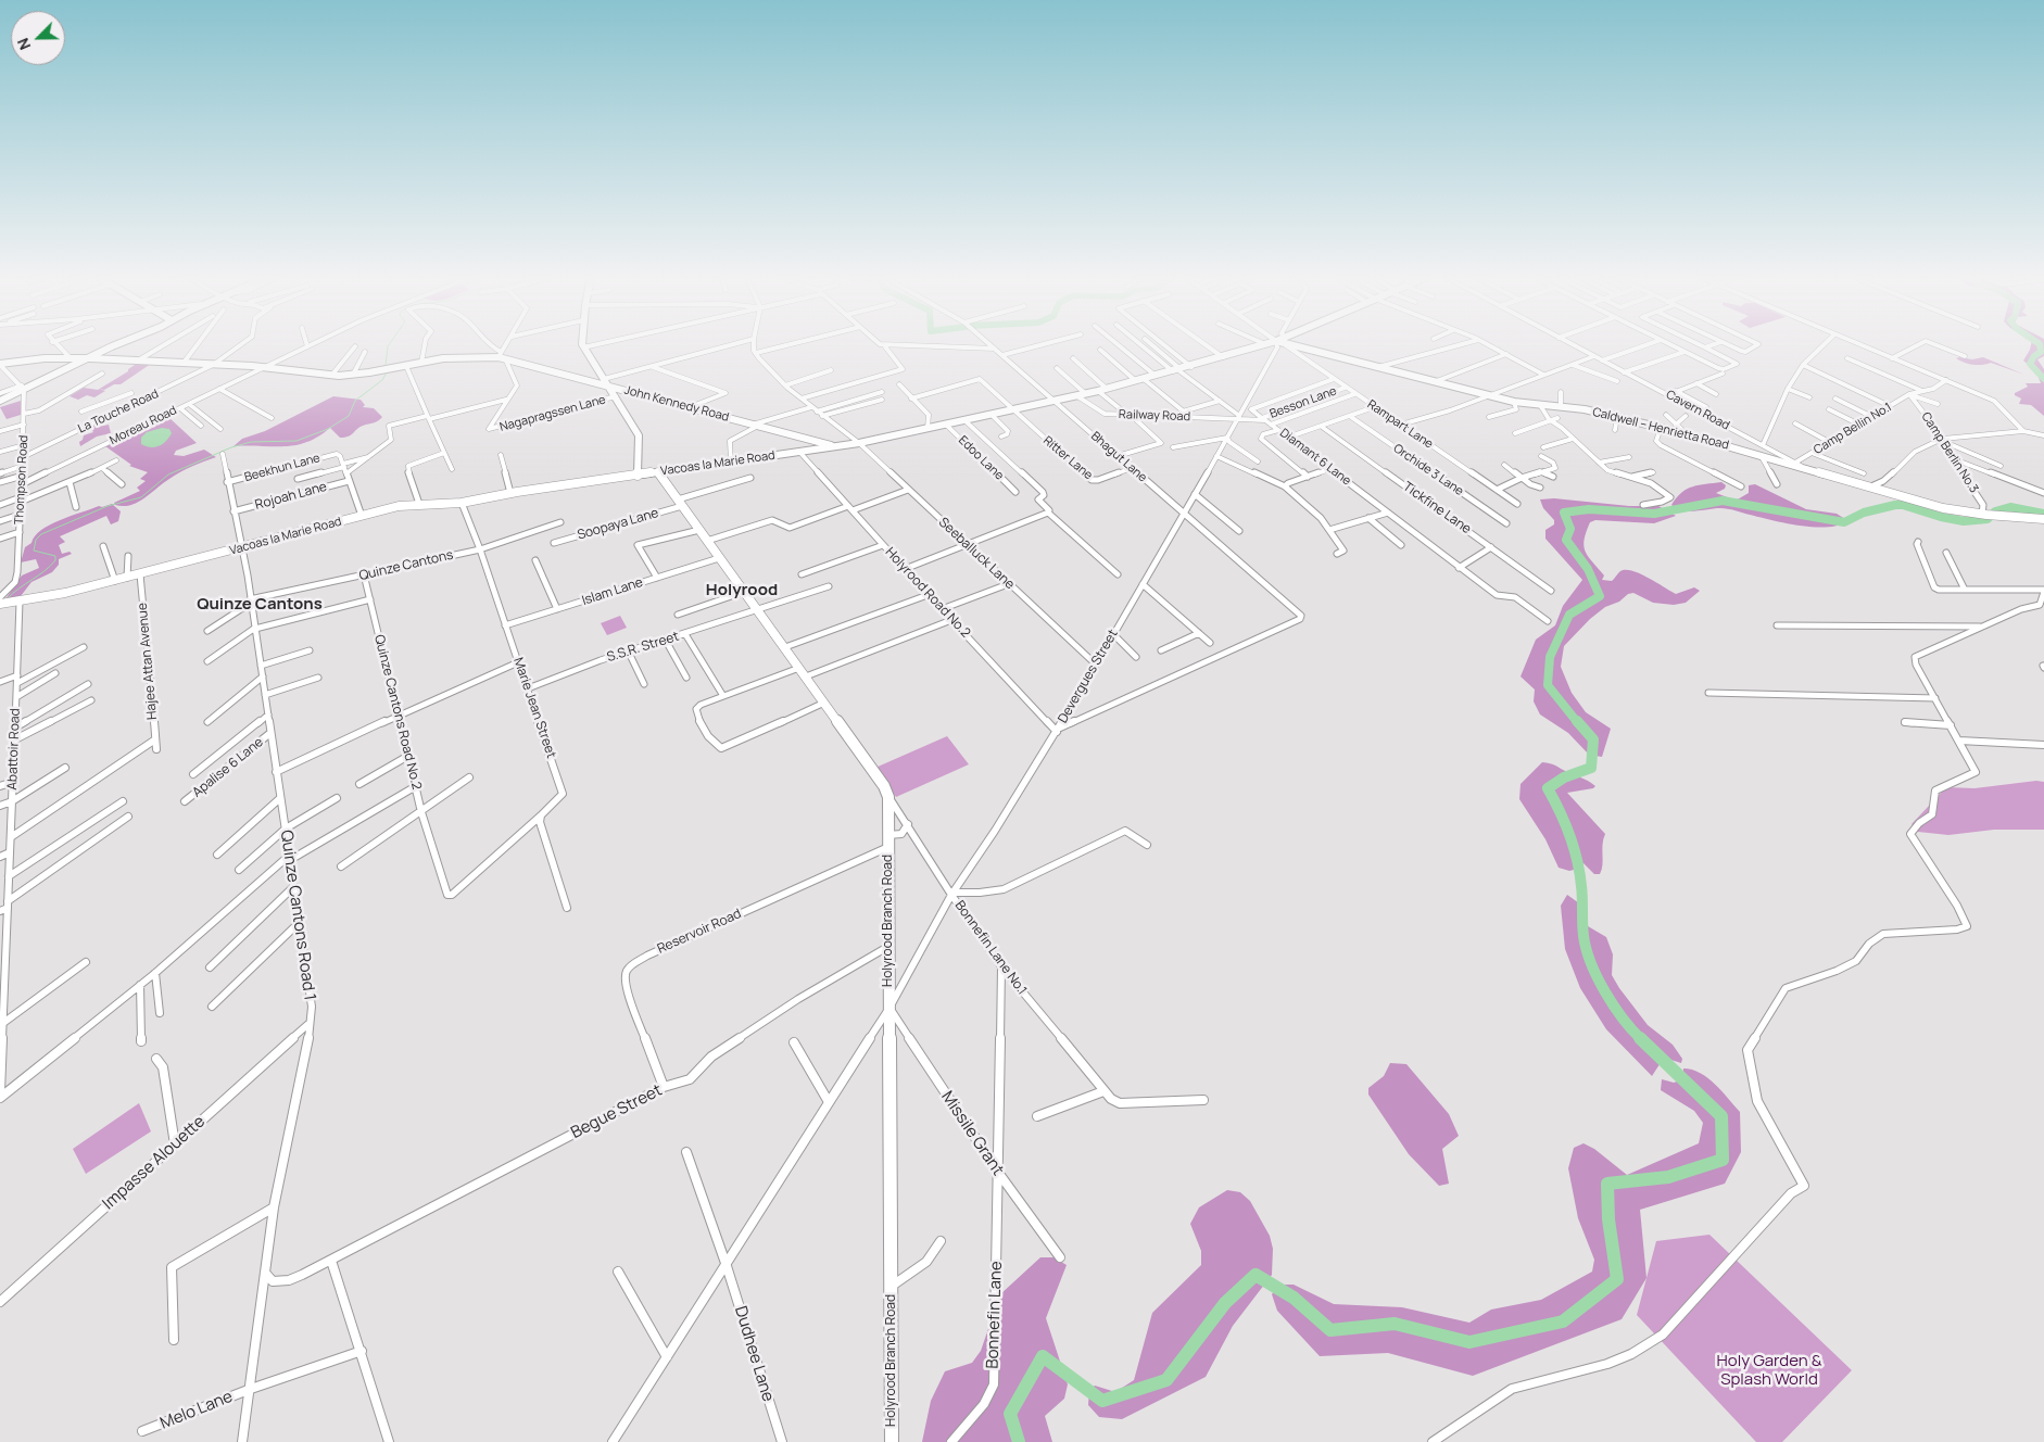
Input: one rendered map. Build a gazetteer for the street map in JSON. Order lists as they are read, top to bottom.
{
  "streets": {
    "main road": [
      "John Kennedy Road",
      "Caldwell – Henrietta Road",
      "Vacoas la Marie Road",
      "Holyrood Branch Road"
    ],
    "street": [
      "Besson Lane",
      "Cavern Road",
      "La Touche Road",
      "Nagapragssen Lane",
      "Railway Road",
      "Rampart Lane",
      "Moreau Road",
      "Camp Bellin No.1",
      "Camp Berlin No.3",
      "Bhagut Lane",
      "Diamant 6 Lane",
      "Edoo Lane",
      "Ritter Lane",
      "Beekhun Lane",
      "Orchide 3 Lane",
      "Thompson Road",
      "Rojoah Lane",
      "Tickfine Lane",
      "Soopaya Lane",
      "Seeballuck Lane",
      "Quinze Cantons",
      "Islam Lane",
      "Holyrood Road No.2",
      "S.S.R. Street",
      "Hajee Attan Avenue",
      "Devergues Street",
      "Marie Jean Street",
      "Quinze Cantons Road No.2",
      "Abattoir Road",
      "Apalise 6 Lane",
      "Quinze Cantons Road 1",
      "Reservoir Road",
      "Bonnefin Lane No.1",
      "Begue Street",
      "Missile Grant",
      "Impasse Alouette",
      "Bonnefin Lane",
      "Dudhee Lane",
      "Melo Lane"
    ]
  },
  "crossings": [
    ["Besson Lane", "Rampart Lane"],
    ["Besson Lane", "Diamant 6 Lane"],
    ["John Kennedy Road", "La Touche Road"],
    ["John Kennedy Road", "Moreau Road"],
    ["John Kennedy Road", "Vacoas la Marie Road"],
    ["Cavern Road", "Caldwell – Henrietta Road"],
    ["Cavern Road", "Camp Bellin No.1"],
    ["La Touche Road", "Thompson Road"],
    ["Railway Road", "Diamant 6 Lane"],
    ["Railway Road", "Vacoas la Marie Road"],
    ["Railway Road", "Devergues Street"],
    ["Moreau Road", "Thompson Road"],
    ["Caldwell – Henrietta Road", "Camp Bellin No.1"],
    ["Caldwell – Henrietta Road", "Camp Berlin No.3"],
    ["Camp Bellin No.1", "Camp Berlin No.3"],
    ["Bhagut Lane", "Ritter Lane"],
    ["Bhagut Lane", "Vacoas la Marie Road"],
    ["Bhagut Lane", "Holyrood Road No.2"],
    ["Bhagut Lane", "Devergues Street"],
    ["Diamant 6 Lane", "Devergues Street"],
    ["Edoo Lane", "Vacoas la Marie Road"],
    ["Ritter Lane", "Vacoas la Marie Road"],
    ["Vacoas la Marie Road", "Seeballuck Lane"],
    ["Vacoas la Marie Road", "Holyrood Road No.2"],
    ["Vacoas la Marie Road", "Hajee Attan Avenue"],
    ["Vacoas la Marie Road", "Marie Jean Street"],
    ["Vacoas la Marie Road", "Abattoir Road"],
    ["Vacoas la Marie Road", "Quinze Cantons Road 1"],
    ["Vacoas la Marie Road", "Holyrood Branch Road"],
    ["Beekhun Lane", "Quinze Cantons Road 1"],
    ["Rojoah Lane", "Quinze Cantons Road 1"],
    ["Soopaya Lane", "Holyrood Branch Road"],
    ["Seeballuck Lane", "Devergues Street"],
    ["Quinze Cantons", "Marie Jean Street"],
    ["Quinze Cantons", "Quinze Cantons Road No.2"],
    ["Quinze Cantons", "Quinze Cantons Road 1"],
    ["Islam Lane", "Marie Jean Street"],
    ["Islam Lane", "Holyrood Branch Road"],
    ["Holyrood Road No.2", "Devergues Street"],
    ["S.S.R. Street", "Marie Jean Street"],
    ["S.S.R. Street", "Holyrood Branch Road"],
    ["Devergues Street", "Holyrood Branch Road"],
    ["Devergues Street", "Bonnefin Lane No.1"],
    ["Devergues Street", "Missile Grant"],
    ["Marie Jean Street", "Quinze Cantons Road No.2"],
    ["Apalise 6 Lane", "Quinze Cantons Road 1"],
    ["Quinze Cantons Road 1", "Begue Street"],
    ["Quinze Cantons Road 1", "Impasse Alouette"],
    ["Quinze Cantons Road 1", "Melo Lane"],
    ["Holyrood Branch Road", "Reservoir Road"],
    ["Holyrood Branch Road", "Bonnefin Lane No.1"],
    ["Holyrood Branch Road", "Begue Street"],
    ["Holyrood Branch Road", "Missile Grant"],
    ["Reservoir Road", "Begue Street"],
    ["Bonnefin Lane No.1", "Bonnefin Lane"],
    ["Missile Grant", "Bonnefin Lane"]
  ],
  "districts": ["Holyrood", "Quinze Cantons"],
  "parks": ["Holy Garden & Splash World"],
  "north": "bottom left"
}
